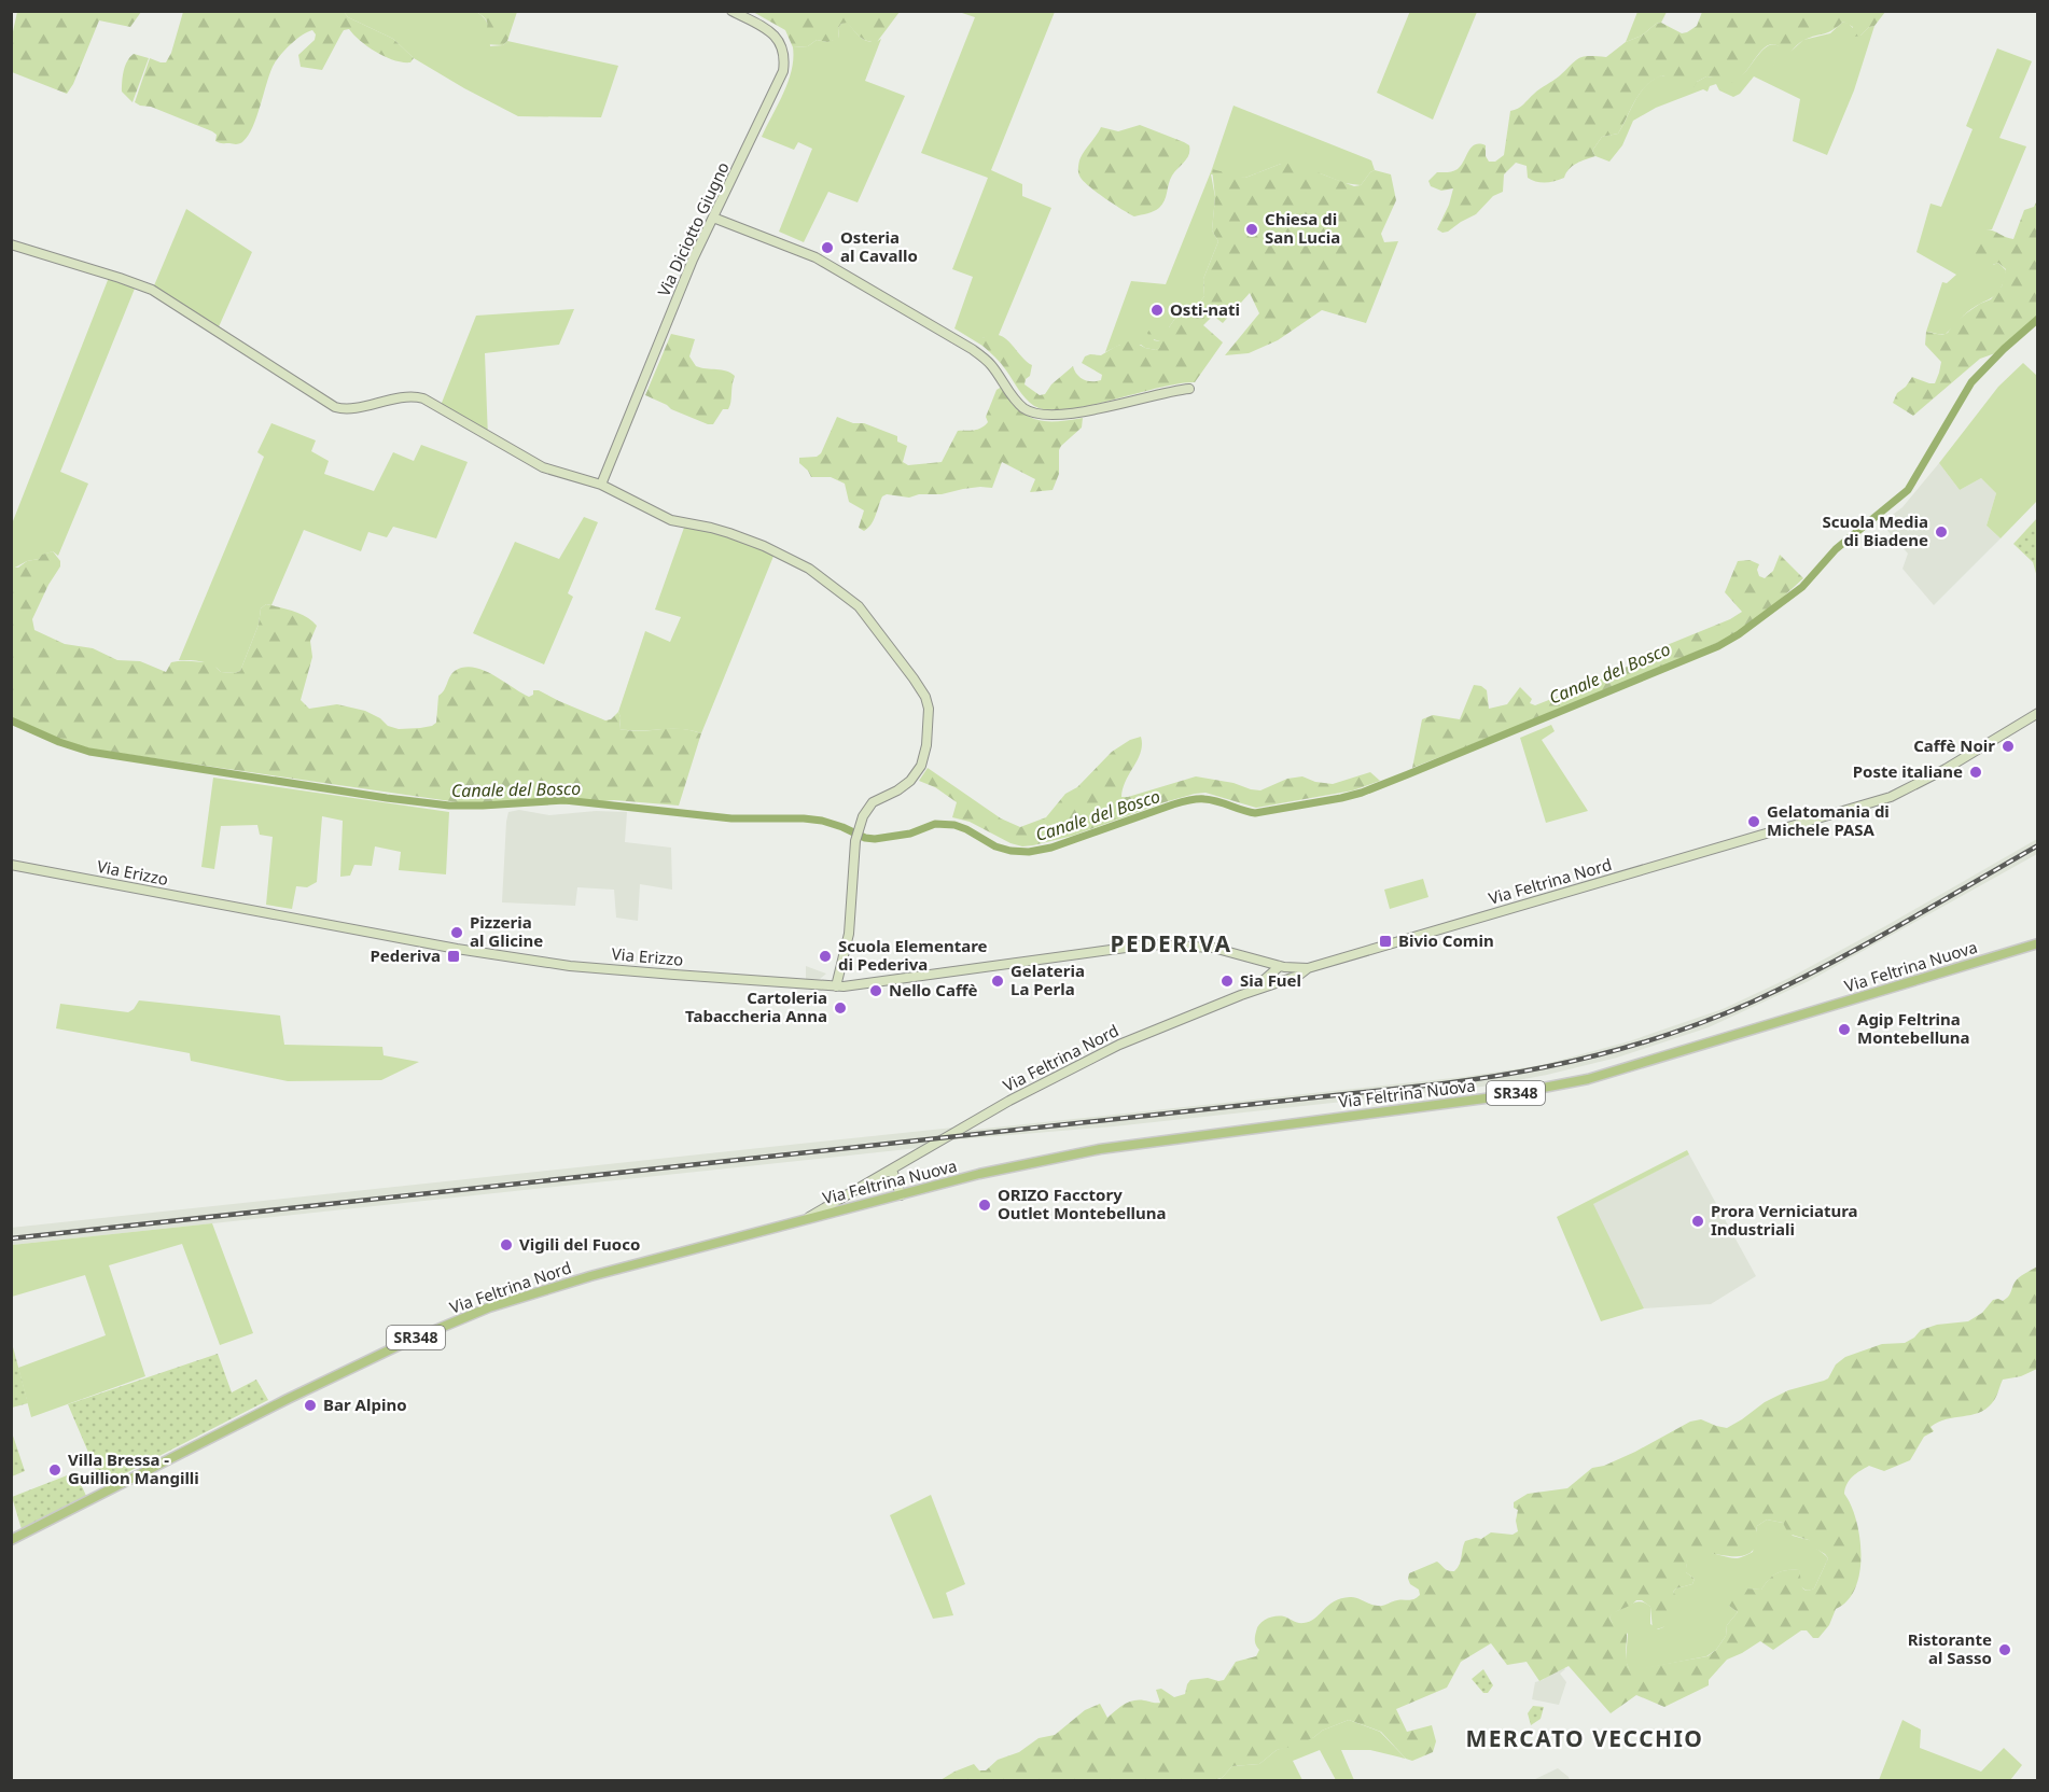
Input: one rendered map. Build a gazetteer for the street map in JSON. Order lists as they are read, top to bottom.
{
  "streets": {
    "main road": [
      "Via Diciotto Giugno",
      "Via Erizzo",
      "Via Feltrina Nord",
      "Via Feltrina Nuova",
      "SR348"
    ]
  },
  "crossings": [
    ["Via Erizzo", "Via Feltrina Nord"],
    ["Via Feltrina Nord", "Via Feltrina Nuova"]
  ],
  "districts": ["PEDERIVA", "MERCATO VECCHIO"],
  "water": ["Canale del Bosco"],
  "places": {
    "other": [
      "Chiesa di San Lucia",
      "Osteria al Cavallo",
      "Osti-nati",
      "Scuola Media di Biadene",
      "Caffè Noir",
      "Poste italiane",
      "Gelatomania di Michele PASA",
      "Pizzeria al Glicine",
      "Scuola Elementare di Pederiva",
      "Gelateria La Perla",
      "Sia Fuel",
      "Nello Caffè",
      "Cartoleria Tabaccheria Anna",
      "Agip Feltrina Montebelluna",
      "ORIZO Facctory Outlet Montebelluna",
      "Prora Verniciatura Industriali",
      "Vigili del Fuoco",
      "Bar Alpino",
      "Villa Bressa - Guillion Mangilli",
      "Ristorante al Sasso"
    ],
    "transit": ["Bivio Comin", "Pederiva"]
  }
}
